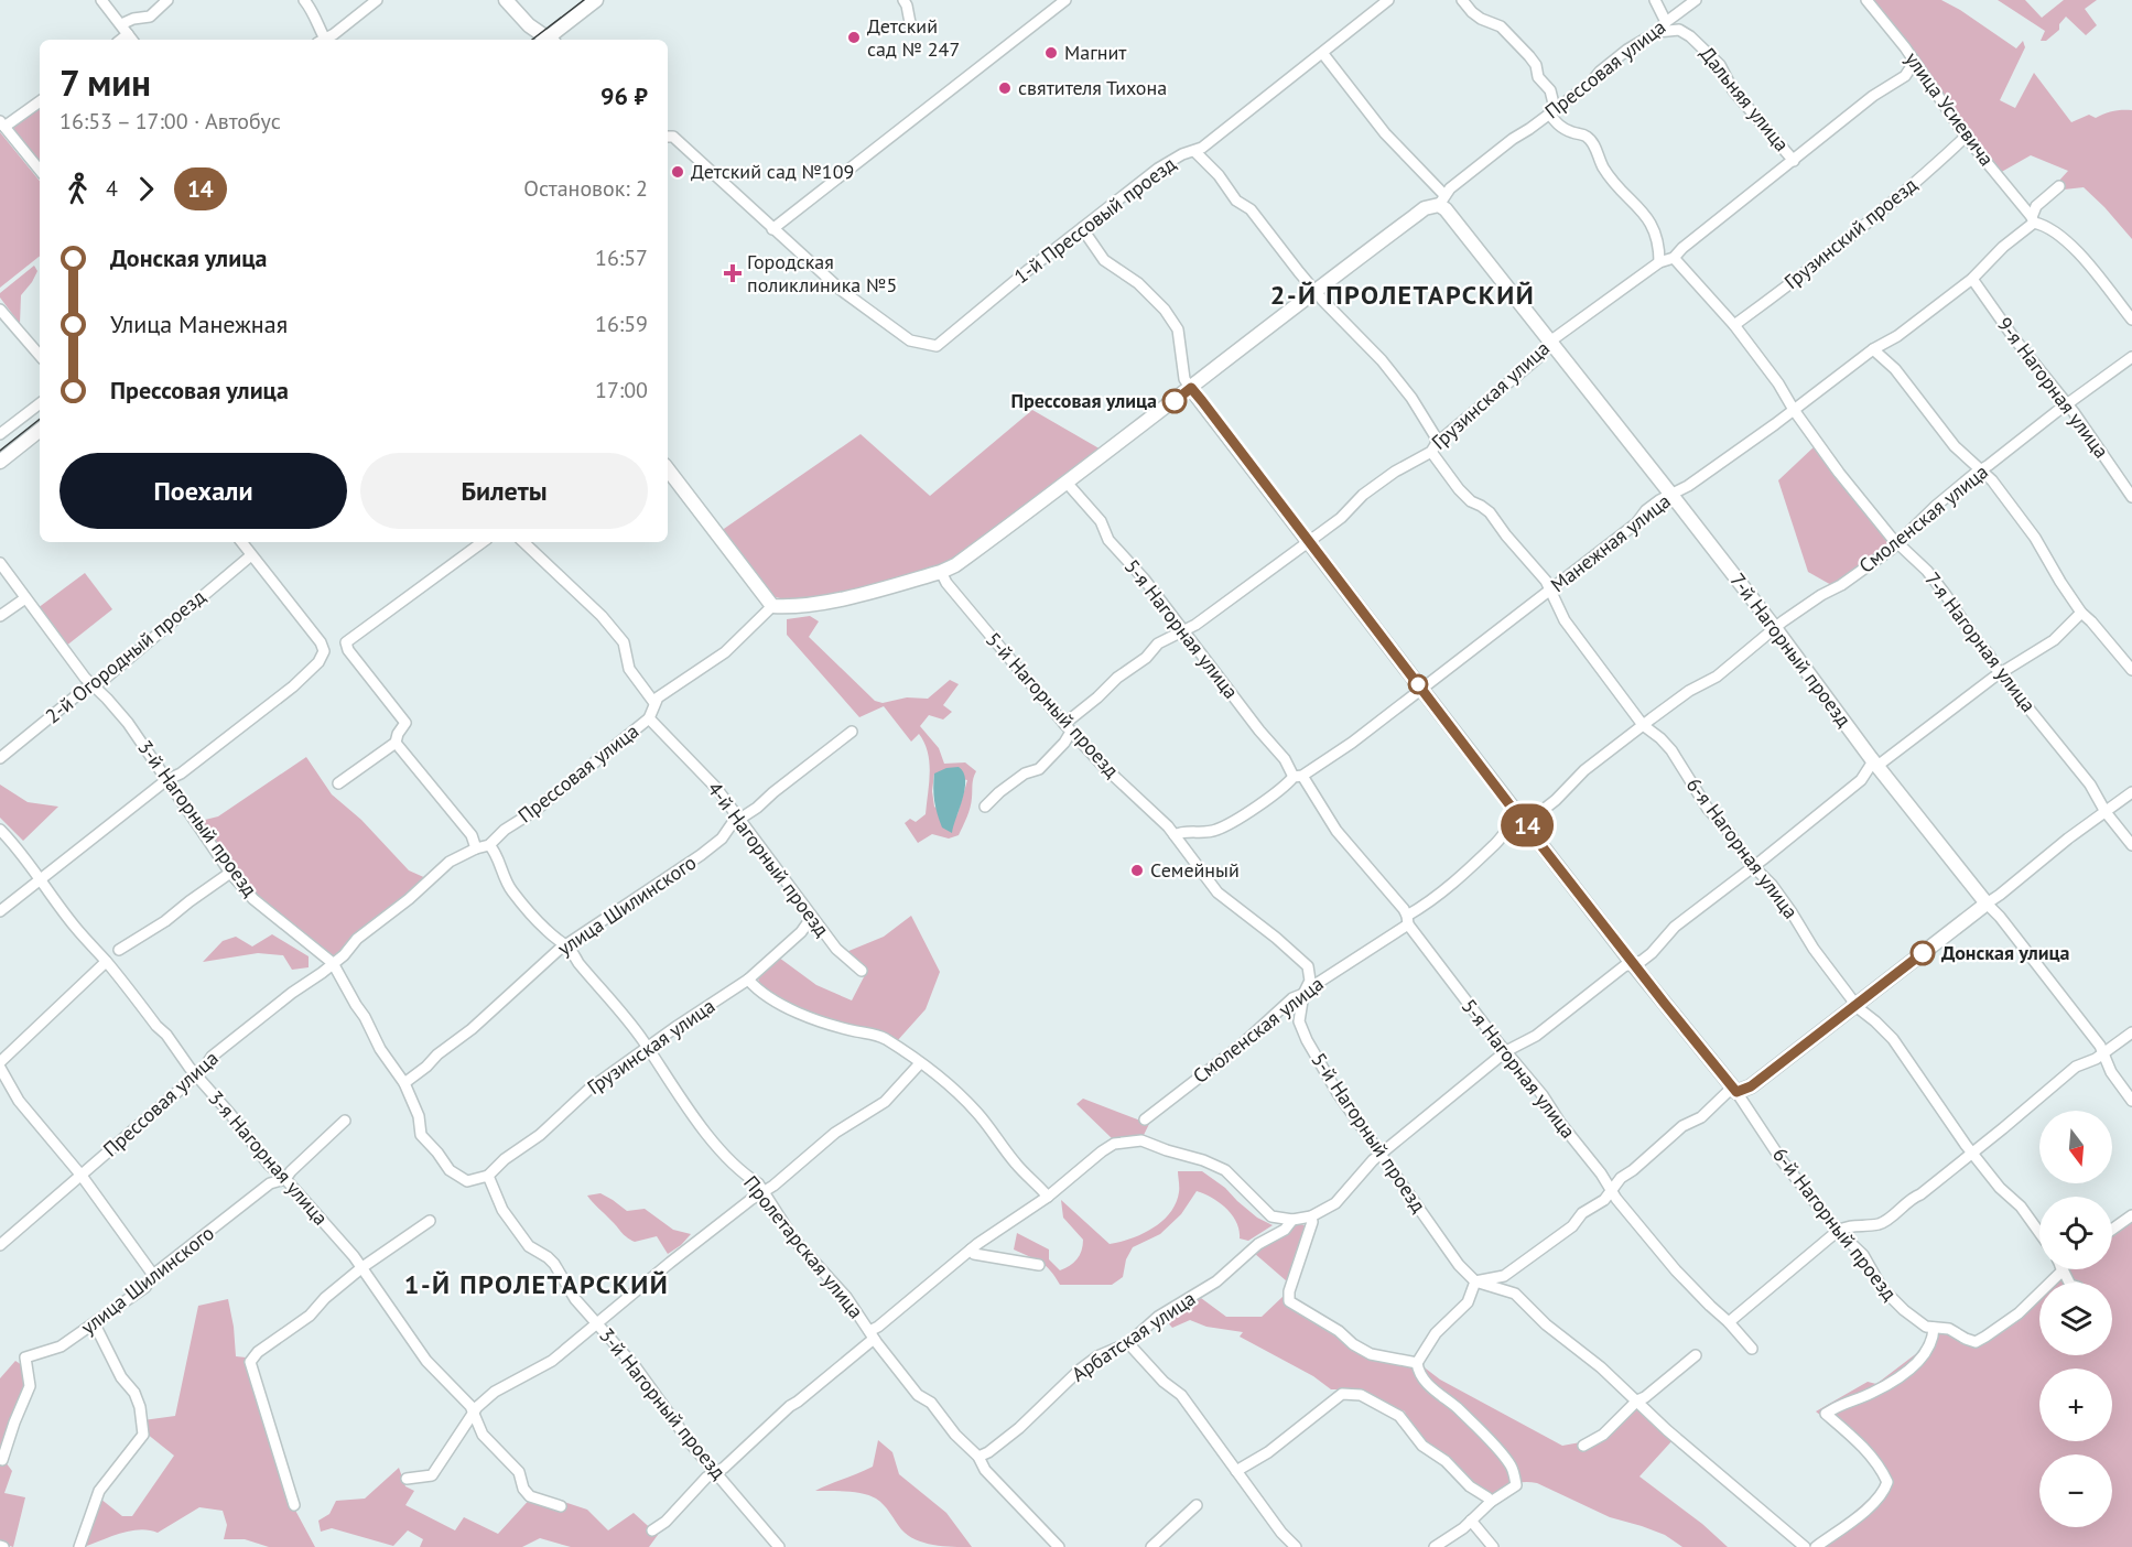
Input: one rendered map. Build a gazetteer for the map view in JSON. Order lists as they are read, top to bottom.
{
  "streets": {
    "street": [
      "Прессовая улица",
      "Дальняя улица",
      "улица Усиевича",
      "1-й Прессовый проезд",
      "Грузинский проезд",
      "9-я Нагорная улица",
      "Грузинская улица",
      "Смоленская улица",
      "Манежная улица",
      "5-я Нагорная улица",
      "7-я Нагорная улица",
      "7-й Нагорный проезд",
      "2-й Огородный проезд",
      "5-й Нагорный проезд",
      "3-й Нагорный проезд",
      "6-я Нагорная улица",
      "4-й Нагорный проезд",
      "улица Шилинского",
      "3-я Нагорная улица",
      "6-й Нагорный проезд",
      "Пролетарская улица",
      "Арбатская улица"
    ]
  },
  "crossings": [
    ["Прессовая улица", "Дальняя улица"],
    ["Прессовая улица", "5-я Нагорная улица"],
    ["Прессовая улица", "7-й Нагорный проезд"],
    ["Прессовая улица", "5-й Нагорный проезд"],
    ["Прессовая улица", "3-й Нагорный проезд"],
    ["Прессовая улица", "6-я Нагорная улица"],
    ["Прессовая улица", "4-й Нагорный проезд"],
    ["Прессовая улица", "3-я Нагорная улица"],
    ["Прессовая улица", "6-й Нагорный проезд"],
    ["Прессовая улица", "Пролетарская улица"],
    ["Дальняя улица", "Грузинская улица"],
    ["улица Усиевича", "Грузинский проезд"],
    ["улица Усиевича", "Грузинская улица"],
    ["улица Усиевича", "Манежная улица"],
    ["1-й Прессовый проезд", "7-й Нагорный проезд"],
    ["1-й Прессовый проезд", "6-я Нагорная улица"],
    ["1-й Прессовый проезд", "6-й Нагорный проезд"],
    ["Грузинский проезд", "7-я Нагорная улица"],
    ["9-я Нагорная улица", "Смоленская улица"],
    ["9-я Нагорная улица", "Манежная улица"],
    ["Грузинская улица", "5-я Нагорная улица"],
    ["Грузинская улица", "7-я Нагорная улица"],
    ["Грузинская улица", "7-й Нагорный проезд"],
    ["Грузинская улица", "5-й Нагорный проезд"],
    ["Грузинская улица", "3-й Нагорный проезд"],
    ["Грузинская улица", "6-я Нагорная улица"],
    ["Грузинская улица", "4-й Нагорный проезд"],
    ["Грузинская улица", "6-й Нагорный проезд"],
    ["Грузинская улица", "Пролетарская улица"],
    ["Смоленская улица", "5-я Нагорная улица"],
    ["Смоленская улица", "7-я Нагорная улица"],
    ["Смоленская улица", "7-й Нагорный проезд"],
    ["Смоленская улица", "5-й Нагорный проезд"],
    ["Смоленская улица", "6-я Нагорная улица"],
    ["Смоленская улица", "6-й Нагорный проезд"],
    ["Манежная улица", "5-я Нагорная улица"],
    ["Манежная улица", "7-я Нагорная улица"],
    ["Манежная улица", "7-й Нагорный проезд"],
    ["Манежная улица", "5-й Нагорный проезд"],
    ["Манежная улица", "6-я Нагорная улица"],
    ["Манежная улица", "6-й Нагорный проезд"],
    ["2-й Огородный проезд", "3-й Нагорный проезд"],
    ["3-й Нагорный проезд", "улица Шилинского"],
    ["4-й Нагорный проезд", "улица Шилинского"],
    ["улица Шилинского", "3-я Нагорная улица"],
    ["улица Шилинского", "Пролетарская улица"],
    ["Пролетарская улица", "Арбатская улица"]
  ],
  "districts": ["2-Й ПРОЛЕТАРСКИЙ", "1-Й ПРОЛЕТАРСКИЙ"],
  "places": {
    "other": [
      "Детский сад № 247",
      "Магнит",
      "святителя Тихона",
      "Детский сад №109",
      "Прессовая улица",
      "Семейный",
      "Донская улица"
    ],
    "health": ["Городская поликлиника №5"]
  },
  "lines": ["bus line 14"],
  "north": "bottom",
  "page": {
    "on_map": "14",
    "heading": ["7 мин", "16:53 – 17:00 · Автобус", "96 ₽"],
    "legs": ["4", "14", "Остановок: 2"],
    "list": [
      {
        "name": "Донская улица",
        "value": "16:57"
      },
      {
        "name": "Улица Манежная",
        "value": "16:59"
      },
      {
        "name": "Прессовая улица",
        "value": "17:00"
      }
    ],
    "buttons": ["Поехали", "Билеты"],
    "map_buttons": ["+", "−"]
  }
}
